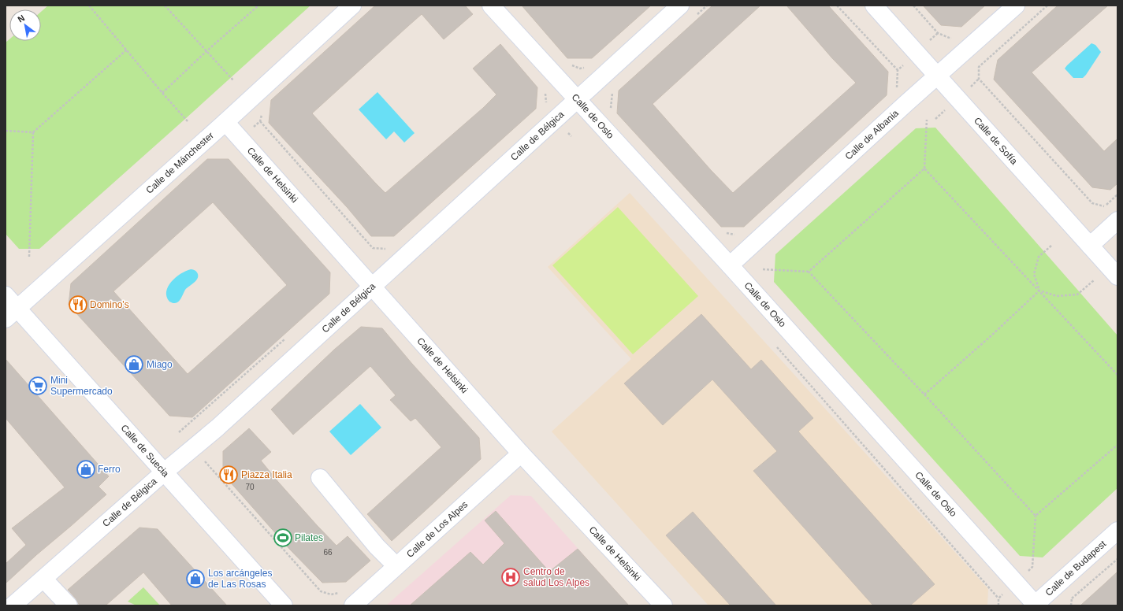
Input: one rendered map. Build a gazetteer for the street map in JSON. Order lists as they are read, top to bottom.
{
  "streets": {
    "street": [
      "Calle de Oslo",
      "Calle de Albania",
      "Calle de Bélgica",
      "Calle de Sofía",
      "Calle de Mánchester",
      "Calle de Helsinki",
      "Calle de Suecia",
      "Calle de Los Alpes",
      "Calle de Budapest"
    ]
  },
  "crossings": [
    ["Calle de Oslo", "Calle de Albania"],
    ["Calle de Oslo", "Calle de Bélgica"],
    ["Calle de Oslo", "Calle de Budapest"],
    ["Calle de Albania", "Calle de Sofía"],
    ["Calle de Bélgica", "Calle de Helsinki"],
    ["Calle de Bélgica", "Calle de Suecia"],
    ["Calle de Mánchester", "Calle de Helsinki"],
    ["Calle de Mánchester", "Calle de Suecia"],
    ["Calle de Helsinki", "Calle de Los Alpes"]
  ],
  "places": {
    "restaurant": ["Domino's", "Piazza Italia"],
    "shop": ["Miago", "Ferro", "Los arcángeles de Las Rosas"],
    "supermarket": ["Mini Supermercado"],
    "sports": ["Pilates"],
    "hospital": ["Centro de salud Los Alpes"]
  },
  "house_numbers": ["70", "66"],
  "north": "top left"
}
